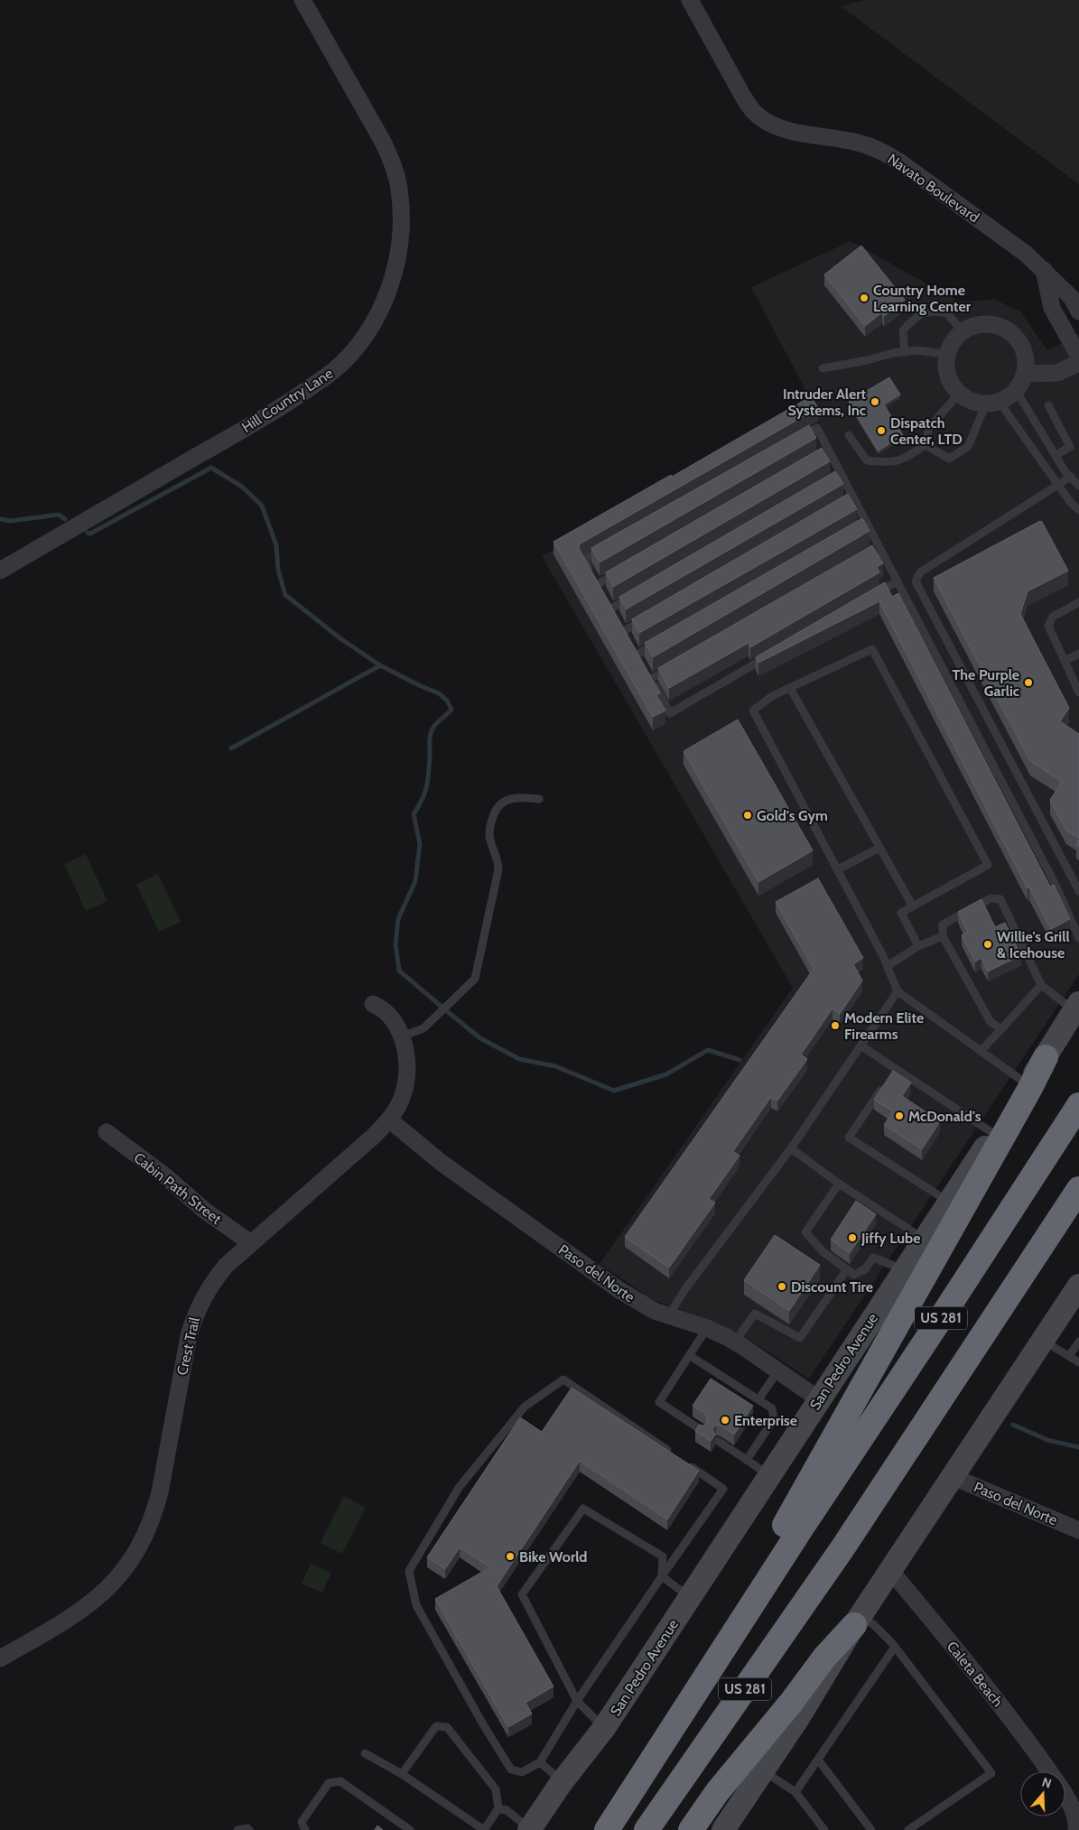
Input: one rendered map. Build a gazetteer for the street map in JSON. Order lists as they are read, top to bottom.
{
  "streets": {
    "highway": ["US 281"],
    "main road": ["San Pedro Avenue"],
    "street": [
      "Navato Boulevard",
      "Hill Country Lane",
      "Cabin Path Street",
      "Paso del Norte",
      "Crest Trail",
      "Caleta Beach"
    ]
  },
  "crossings": [
    ["Cabin Path Street", "Crest Trail"],
    ["Paso del Norte", "Crest Trail"],
    ["Paso del Norte", "San Pedro Avenue"]
  ],
  "places": [
    "Country Home Learning Center",
    "Intruder Alert Systems, Inc",
    "Dispatch Center, LTD",
    "The Purple Garlic",
    "Gold's Gym",
    "Willie's Grill & Icehouse",
    "Modern Elite Firearms",
    "McDonald's",
    "Jiffy Lube",
    "Discount Tire",
    "Enterprise",
    "Bike World"
  ],
  "north": "top"
}
